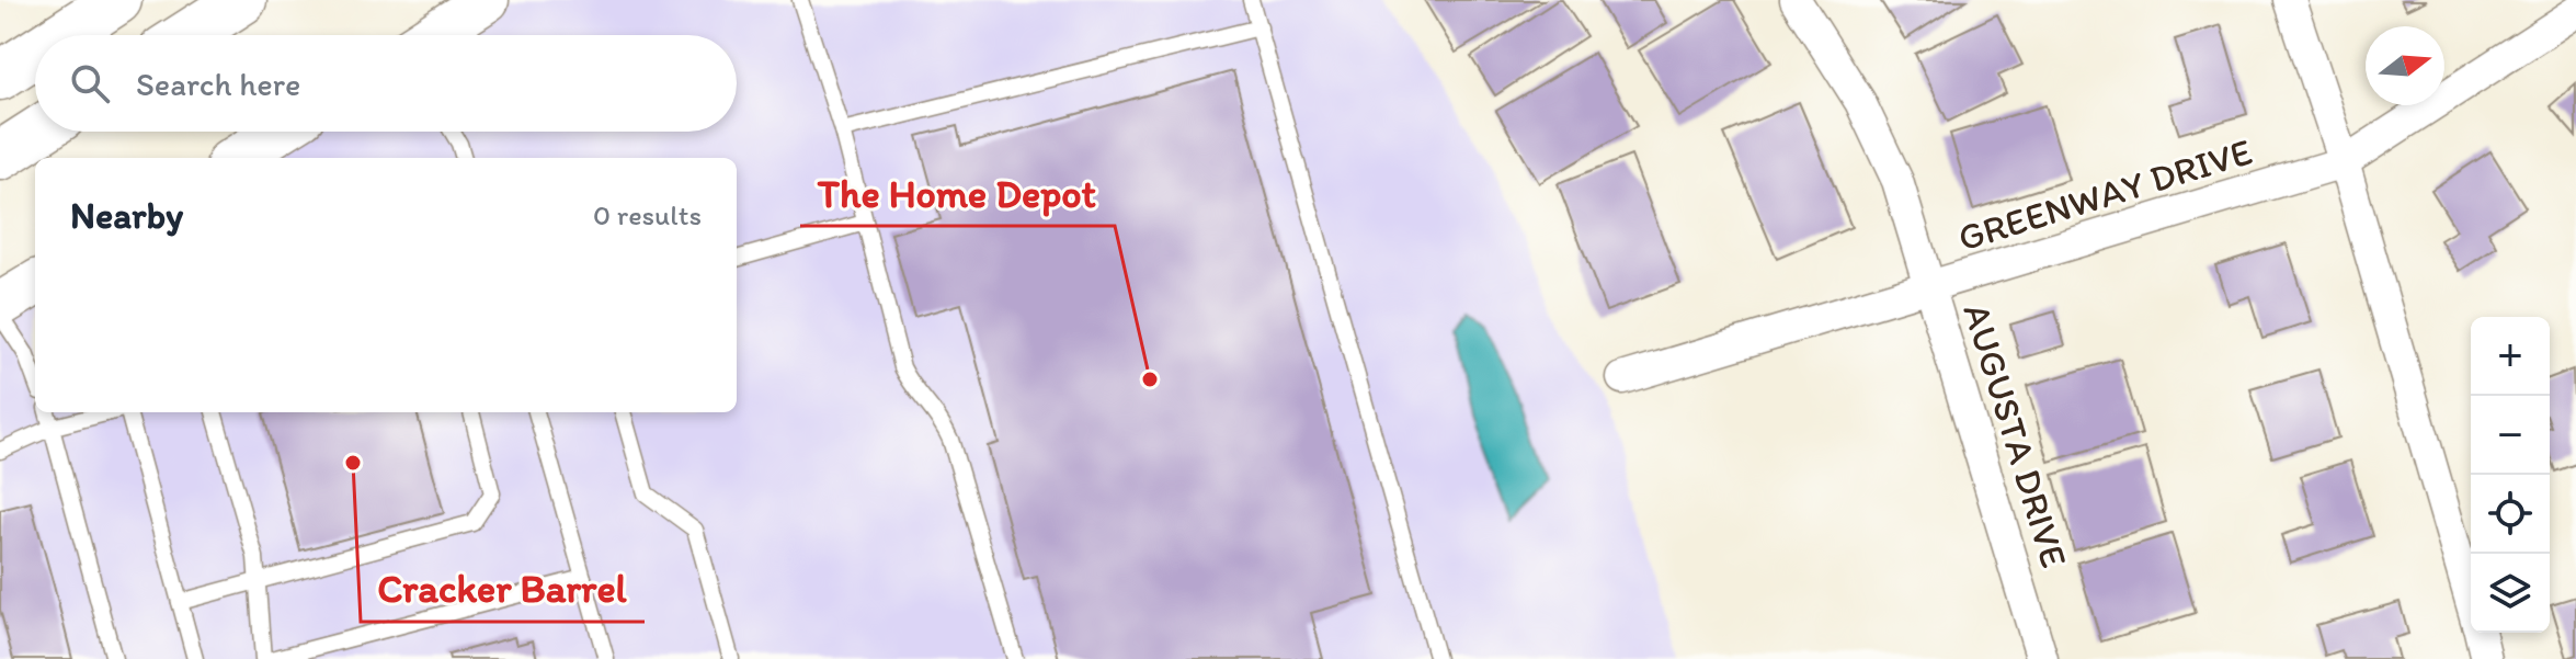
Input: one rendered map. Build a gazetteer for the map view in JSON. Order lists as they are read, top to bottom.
{
  "streets": {
    "street": ["GREENWAY DRIVE", "AUGUSTA DRIVE"]
  },
  "crossings": [
    ["GREENWAY DRIVE", "AUGUSTA DRIVE"]
  ],
  "places": ["The Home Depot", "Cracker Barrel"],
  "north": "right",
  "page": {
    "search": "Search here",
    "heading": ["Nearby", "0 results"],
    "map_buttons": ["+", "−"]
  }
}
